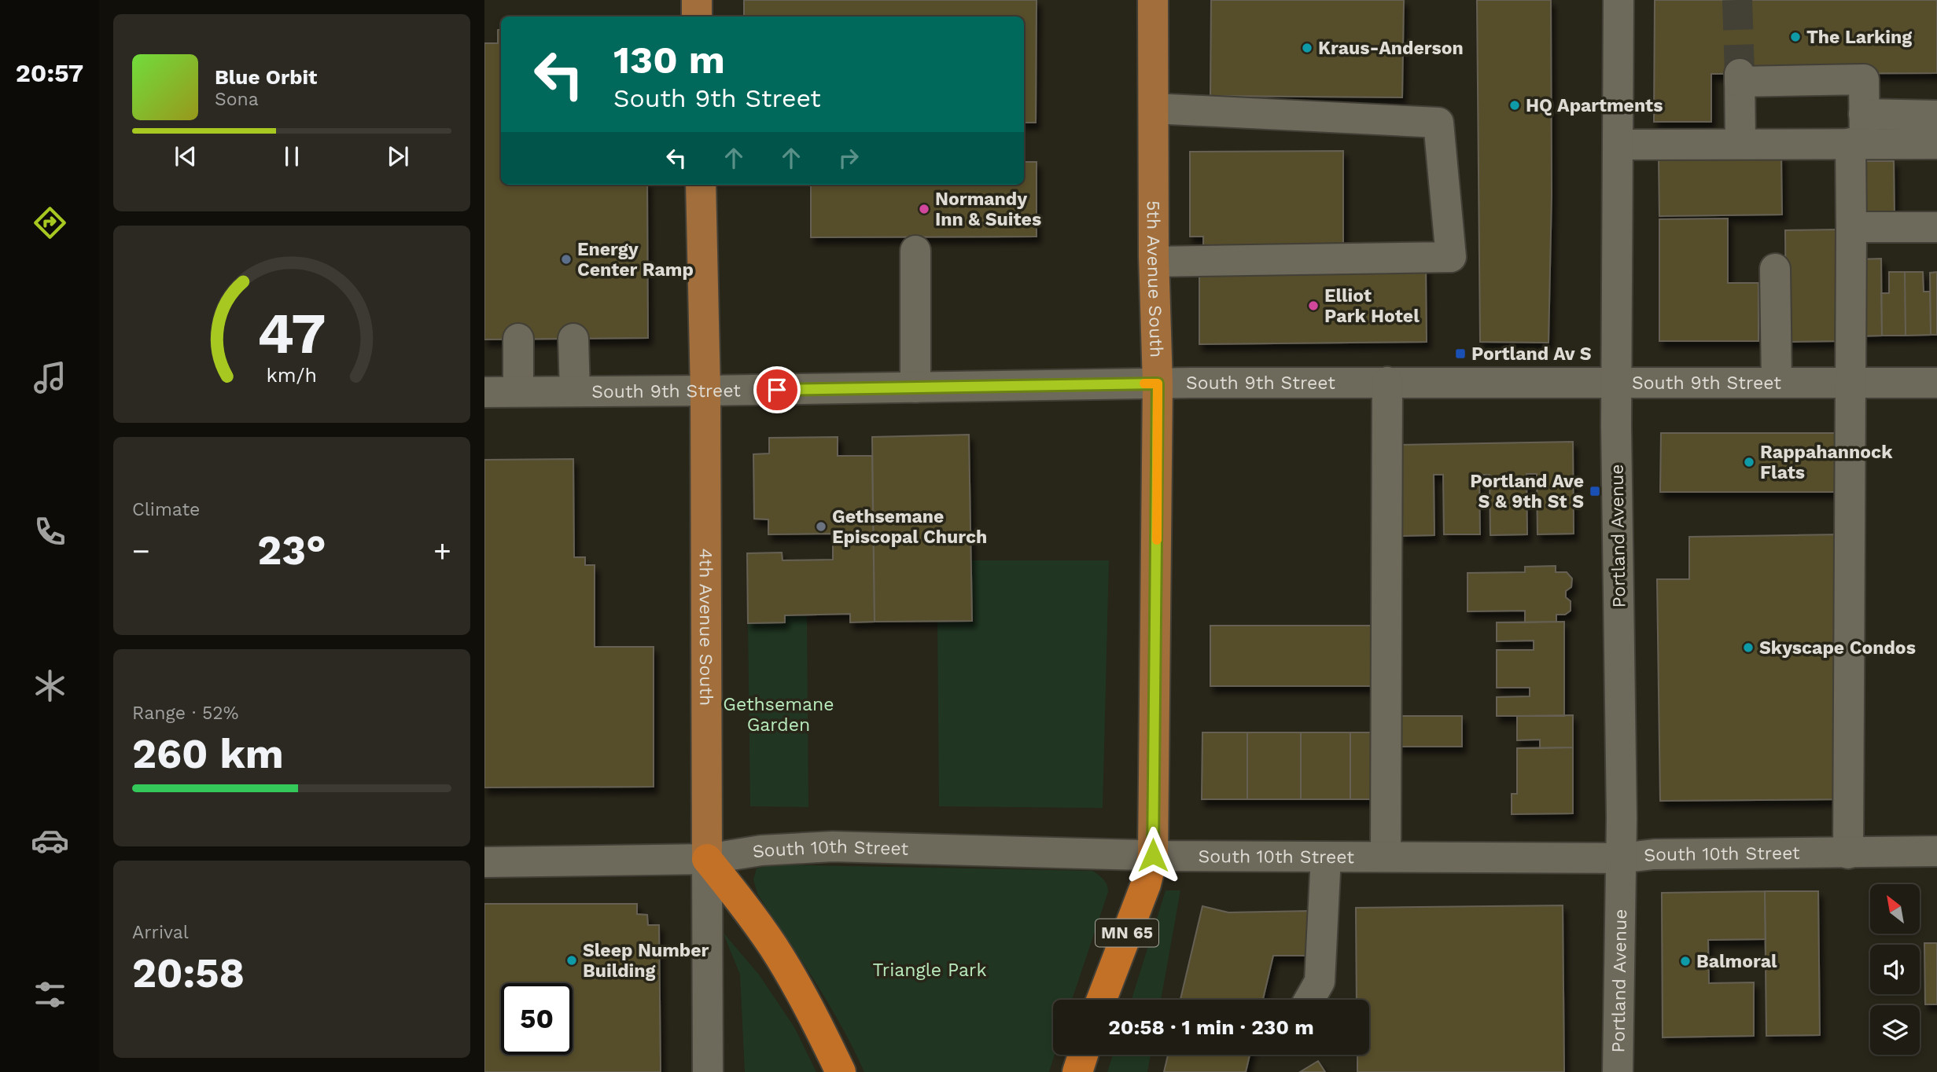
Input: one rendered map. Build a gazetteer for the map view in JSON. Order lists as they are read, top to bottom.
{
  "streets": {
    "highway": ["MN 65"],
    "main road": ["5th Avenue South", "4th Avenue South"],
    "street": ["South 9th Street", "Portland Avenue", "South 10th Street"]
  },
  "crossings": [
    ["5th Avenue South", "South 9th Street"],
    ["5th Avenue South", "South 10th Street"],
    ["5th Avenue South", "MN 65"],
    ["South 9th Street", "Portland Avenue"],
    ["South 9th Street", "4th Avenue South"],
    ["Portland Avenue", "South 10th Street"],
    ["4th Avenue South", "South 10th Street"],
    ["South 10th Street", "MN 65"]
  ],
  "parks": ["Gethsemane Garden", "Triangle Park"],
  "places": {
    "other": [
      "The Larking",
      "Kraus-Anderson",
      "HQ Apartments",
      "Normandy Inn & Suites",
      "Energy Center Ramp",
      "Elliot Park Hotel",
      "Rappahannock Flats",
      "Gethsemane Episcopal Church",
      "Skyscape Condos",
      "Sleep Number Building",
      "Balmoral"
    ],
    "transit": ["Portland Av S", "Portland Ave S & 9th St S"]
  },
  "north": "top left",
  "page": {
    "tabs": "20:57",
    "turn": ["130 m", "South 9th Street"],
    "song": ["Blue Orbit", "Sona"],
    "tile": [
      "Climate",
      ["Range · 52%", "260 km"],
      ["Arrival", "20:58"]
    ],
    "heat": ["−", "23°", "+"],
    "limit": "50",
    "trip": "20:58 · 1 min · 230 m",
    "gauge": ["47", "km/h"]
  }
}
